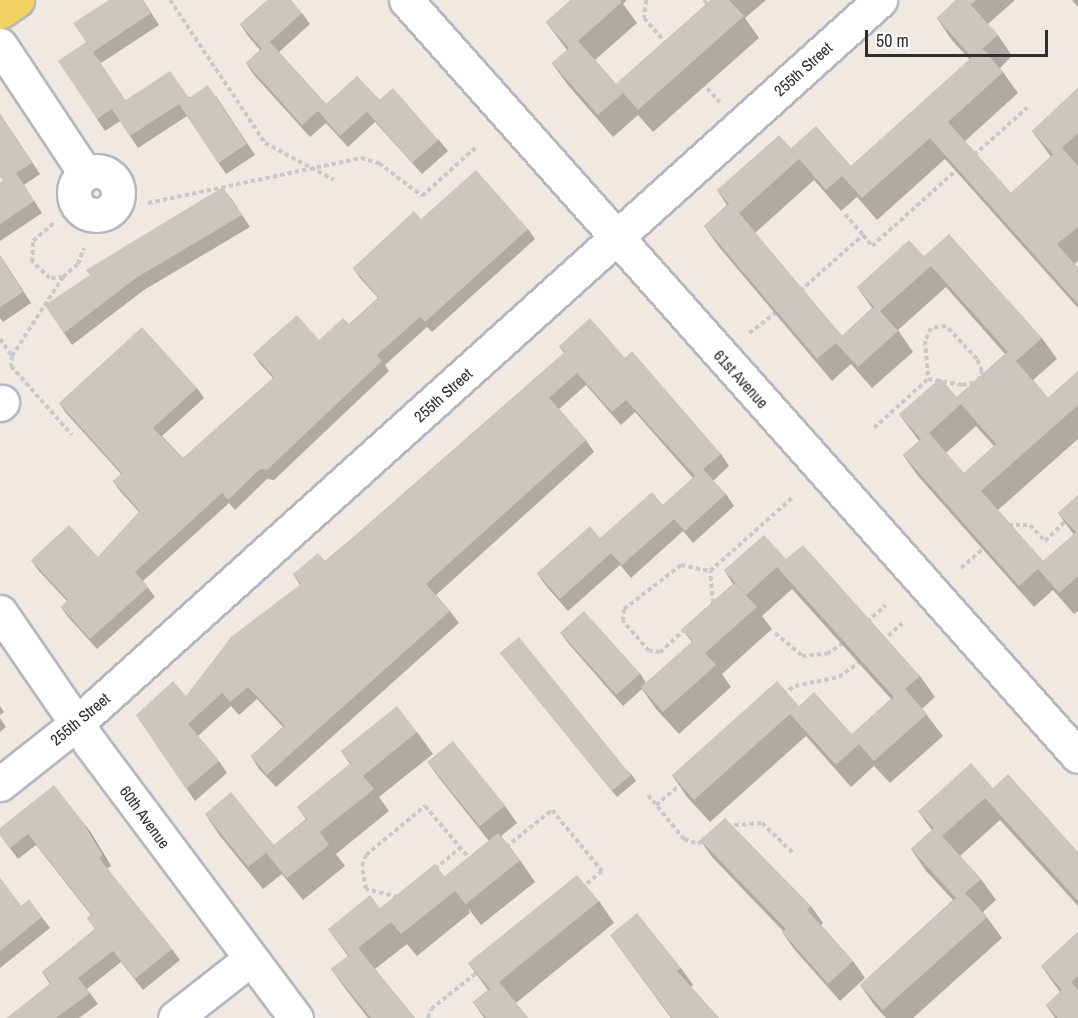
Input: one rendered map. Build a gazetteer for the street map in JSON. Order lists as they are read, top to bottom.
{
  "streets": {
    "street": ["255th Street", "61st Avenue", "60th Avenue"]
  },
  "crossings": [
    ["255th Street", "61st Avenue"],
    ["255th Street", "60th Avenue"]
  ],
  "scale_bar": "50 m"
}
